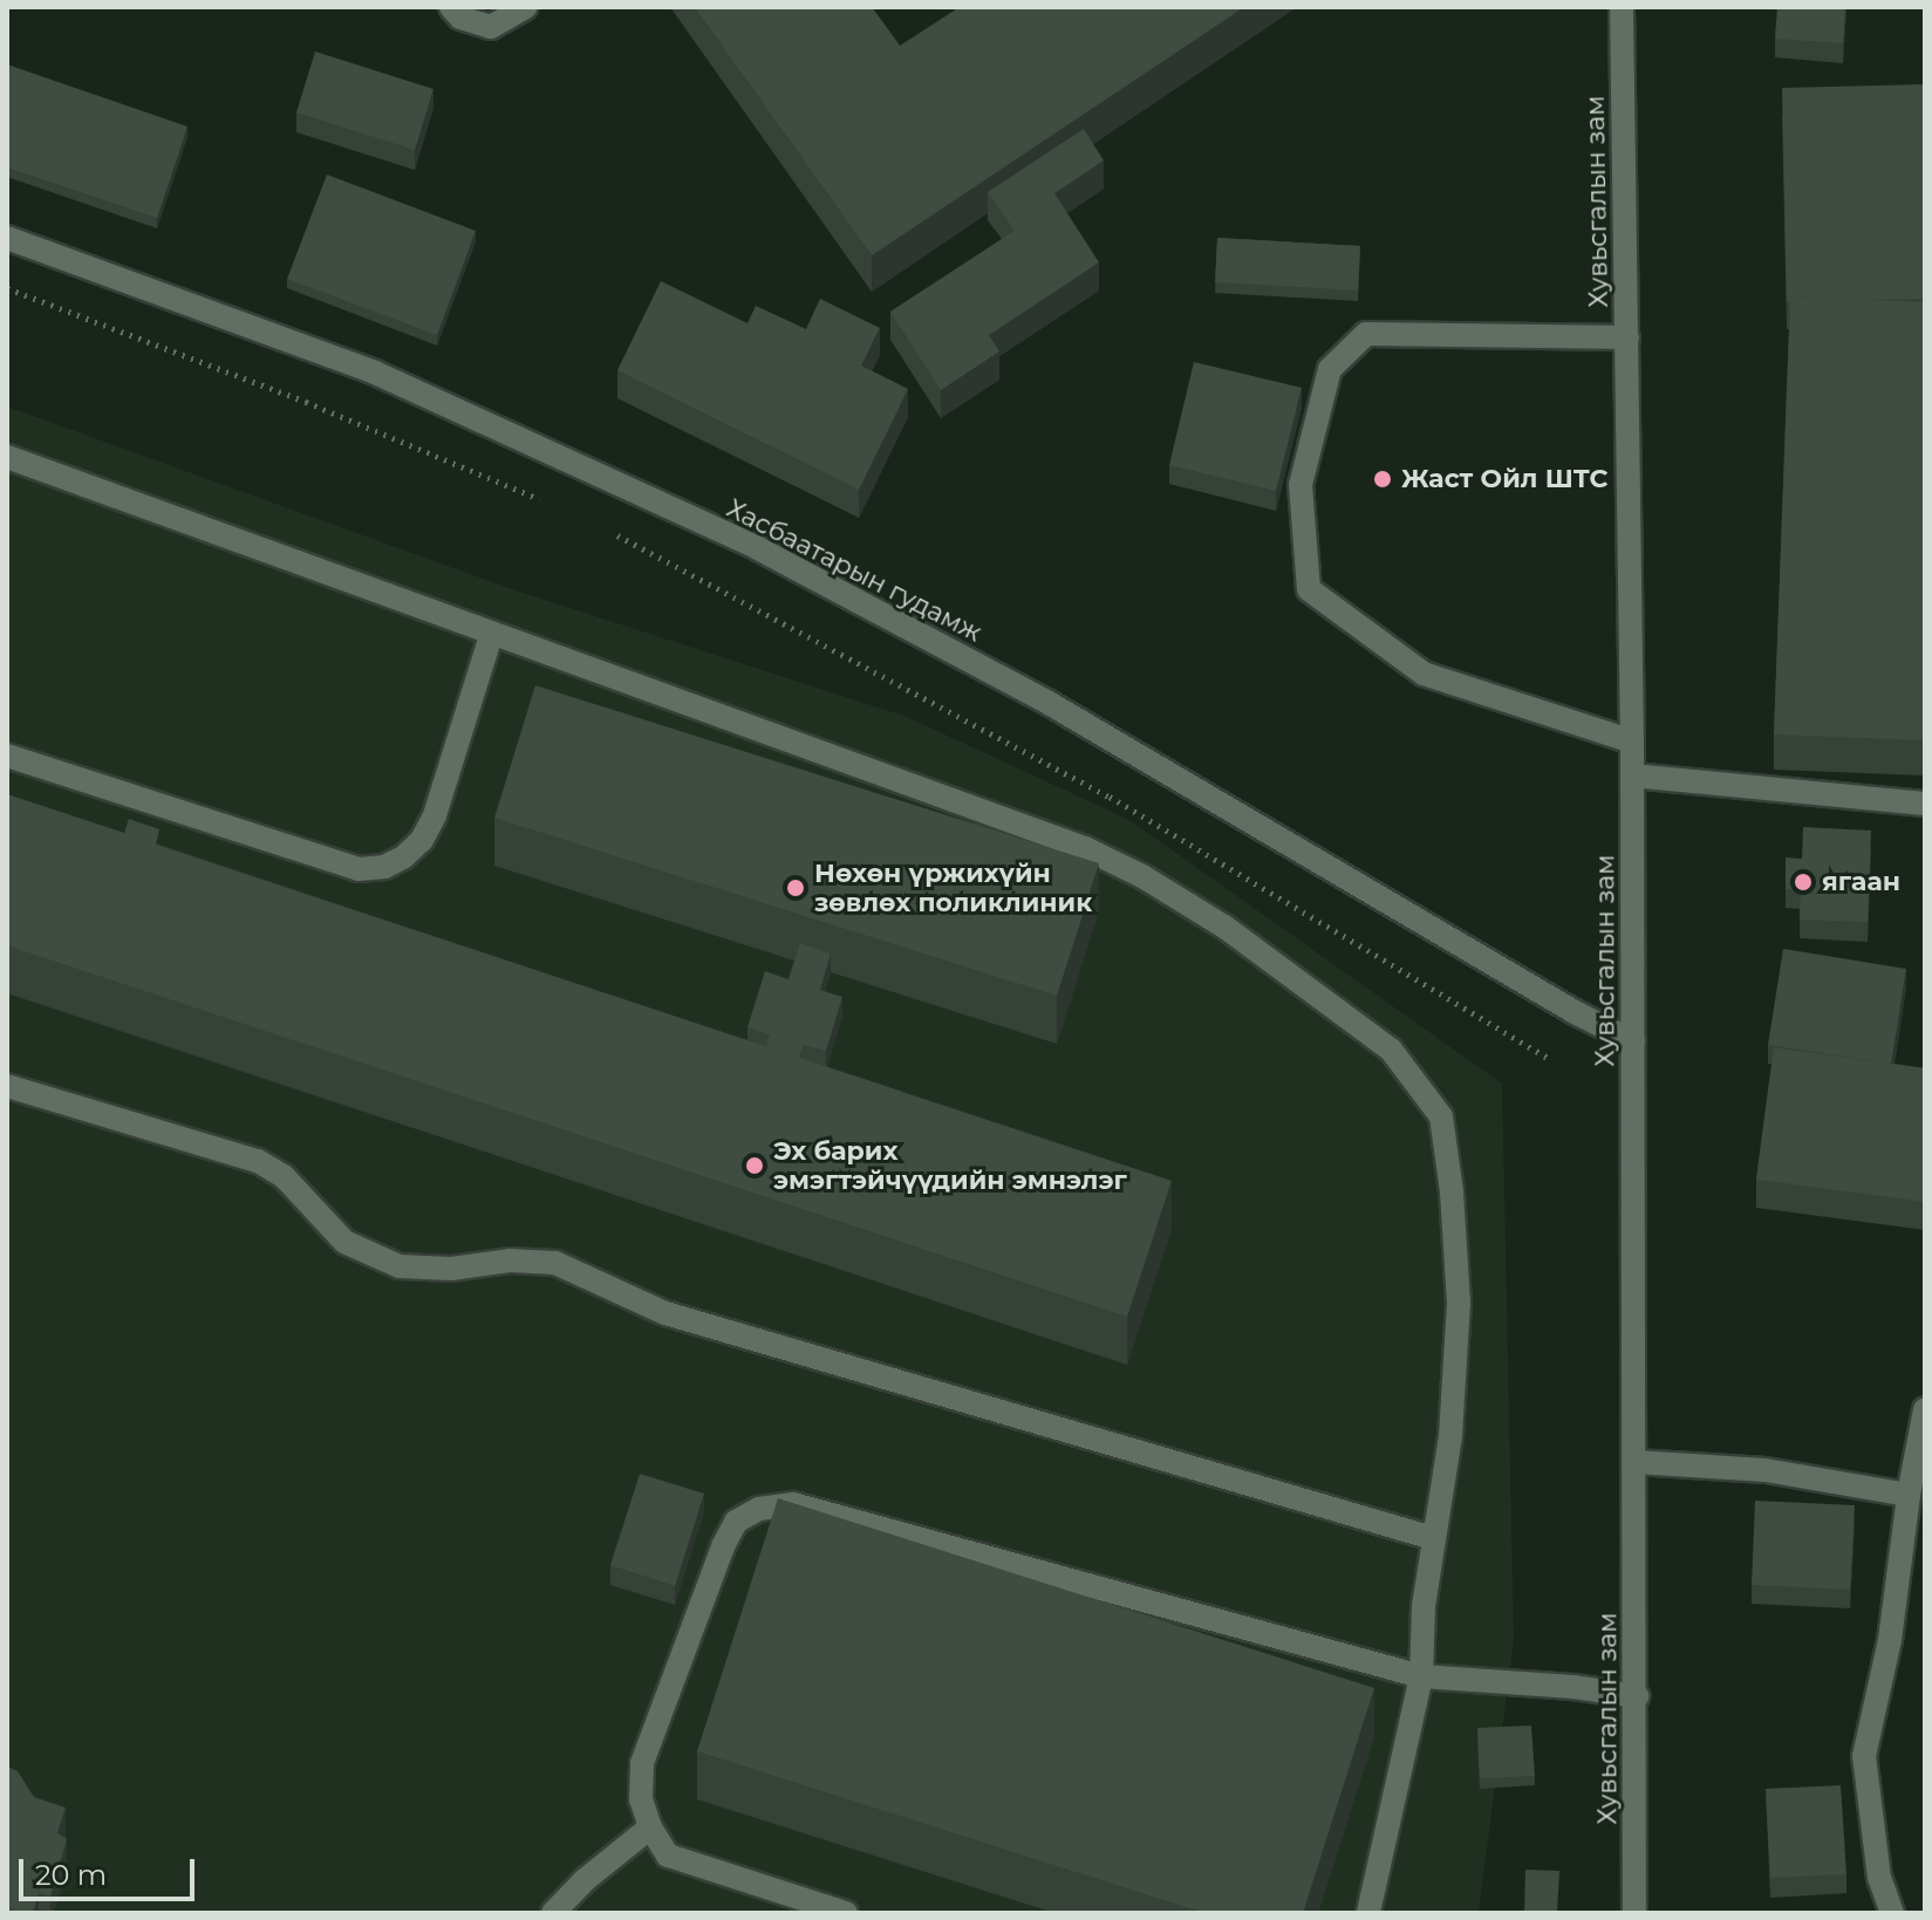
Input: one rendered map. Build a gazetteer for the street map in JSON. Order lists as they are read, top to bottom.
{
  "streets": {
    "street": ["Хувьсгалын зам", "Хасбаатарын гудамж"]
  },
  "crossings": [
    ["Хувьсгалын зам", "Хасбаатарын гудамж"]
  ],
  "places": [
    "Жаст Ойл ШТС",
    "ягаан",
    "Нөхөн үржихүйн зөвлөх поликлиник",
    "Эх барих эмэгтэйчүүдийн эмнэлэг"
  ],
  "scale_bar": "20 m"
}
